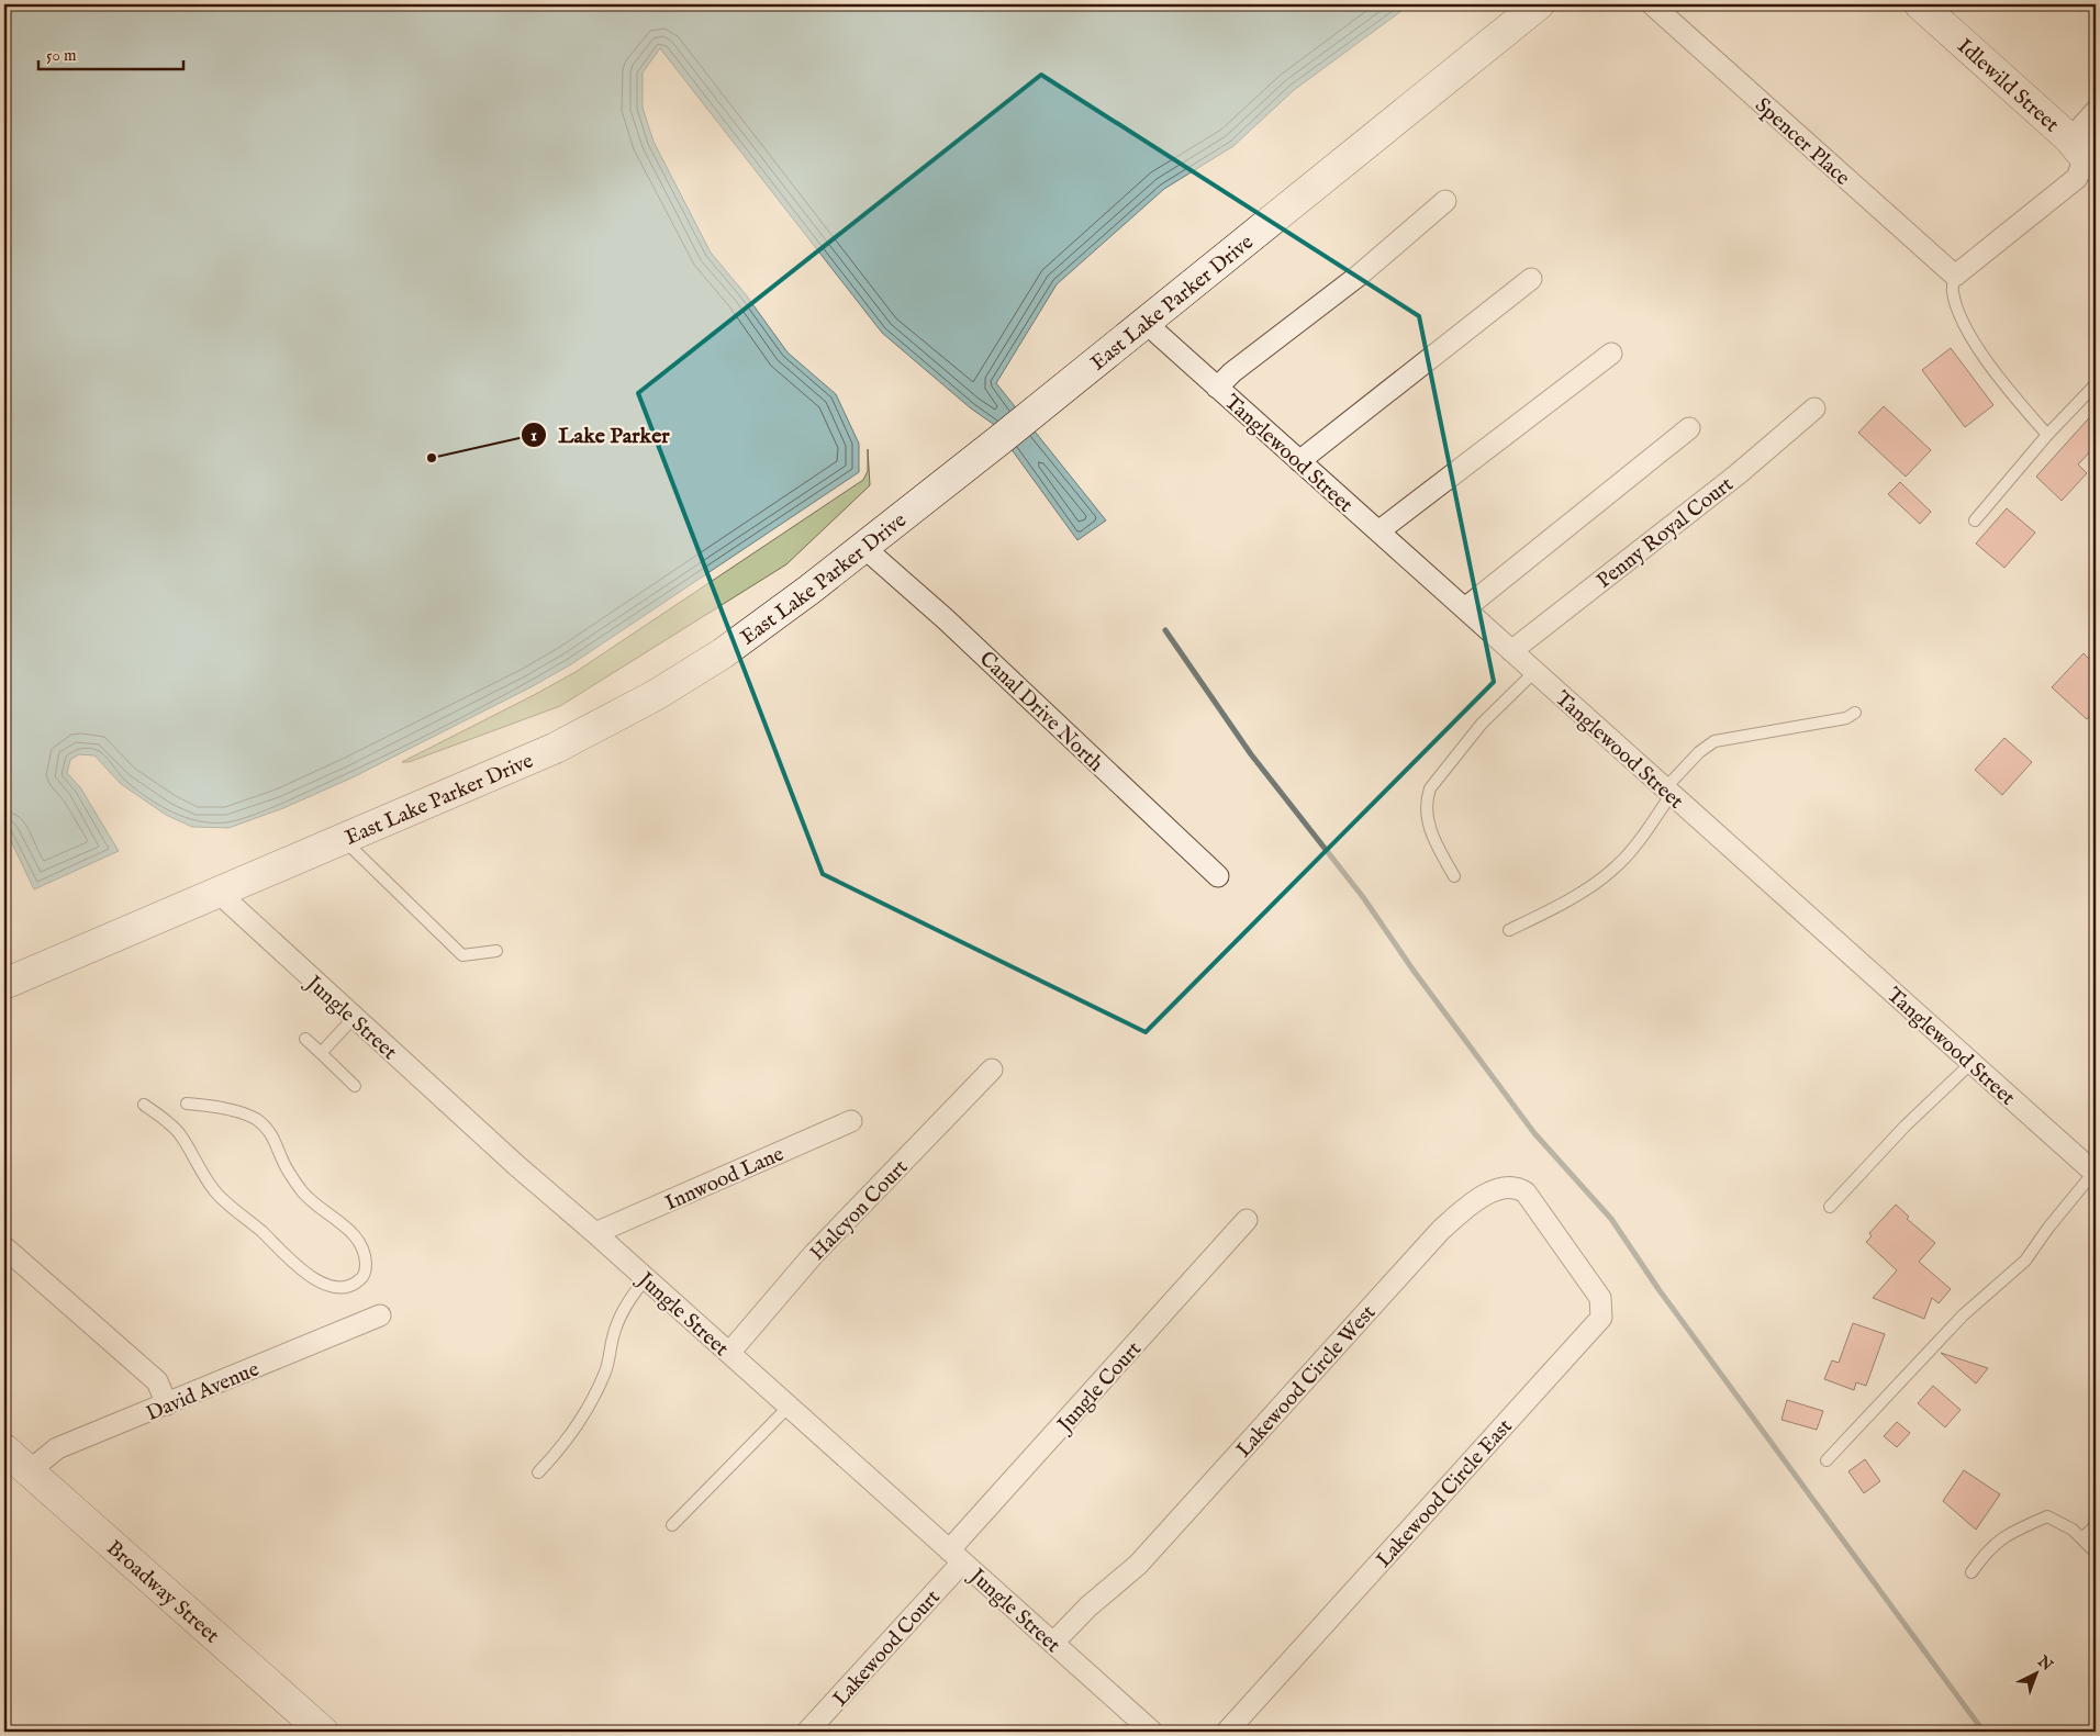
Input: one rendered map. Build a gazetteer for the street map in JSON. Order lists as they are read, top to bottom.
{
  "streets": {
    "street": [
      "Idlewild Street",
      "Spencer Place",
      "East Lake Parker Drive",
      "Tanglewood Street",
      "Penny Royal Court",
      "Canal Drive North",
      "Jungle Street",
      "Innwood Lane",
      "Halcyon Court",
      "Lakewood Circle West",
      "Jungle Court",
      "David Avenue",
      "Lakewood Circle East",
      "Broadway Street",
      "Lakewood Court"
    ]
  },
  "crossings": [
    ["East Lake Parker Drive", "Tanglewood Street"],
    ["East Lake Parker Drive", "Canal Drive North"],
    ["East Lake Parker Drive", "Jungle Street"],
    ["Tanglewood Street", "Penny Royal Court"],
    ["Jungle Street", "Innwood Lane"],
    ["Jungle Street", "Halcyon Court"],
    ["Jungle Street", "Lakewood Circle West"],
    ["Jungle Street", "Jungle Court"],
    ["Jungle Street", "Lakewood Court"],
    ["Lakewood Circle West", "Lakewood Circle East"],
    ["Jungle Court", "Lakewood Court"],
    ["David Avenue", "Broadway Street"]
  ],
  "places": ["Lake Parker"],
  "scale_bar": "50 m",
  "north": "top right"
}
